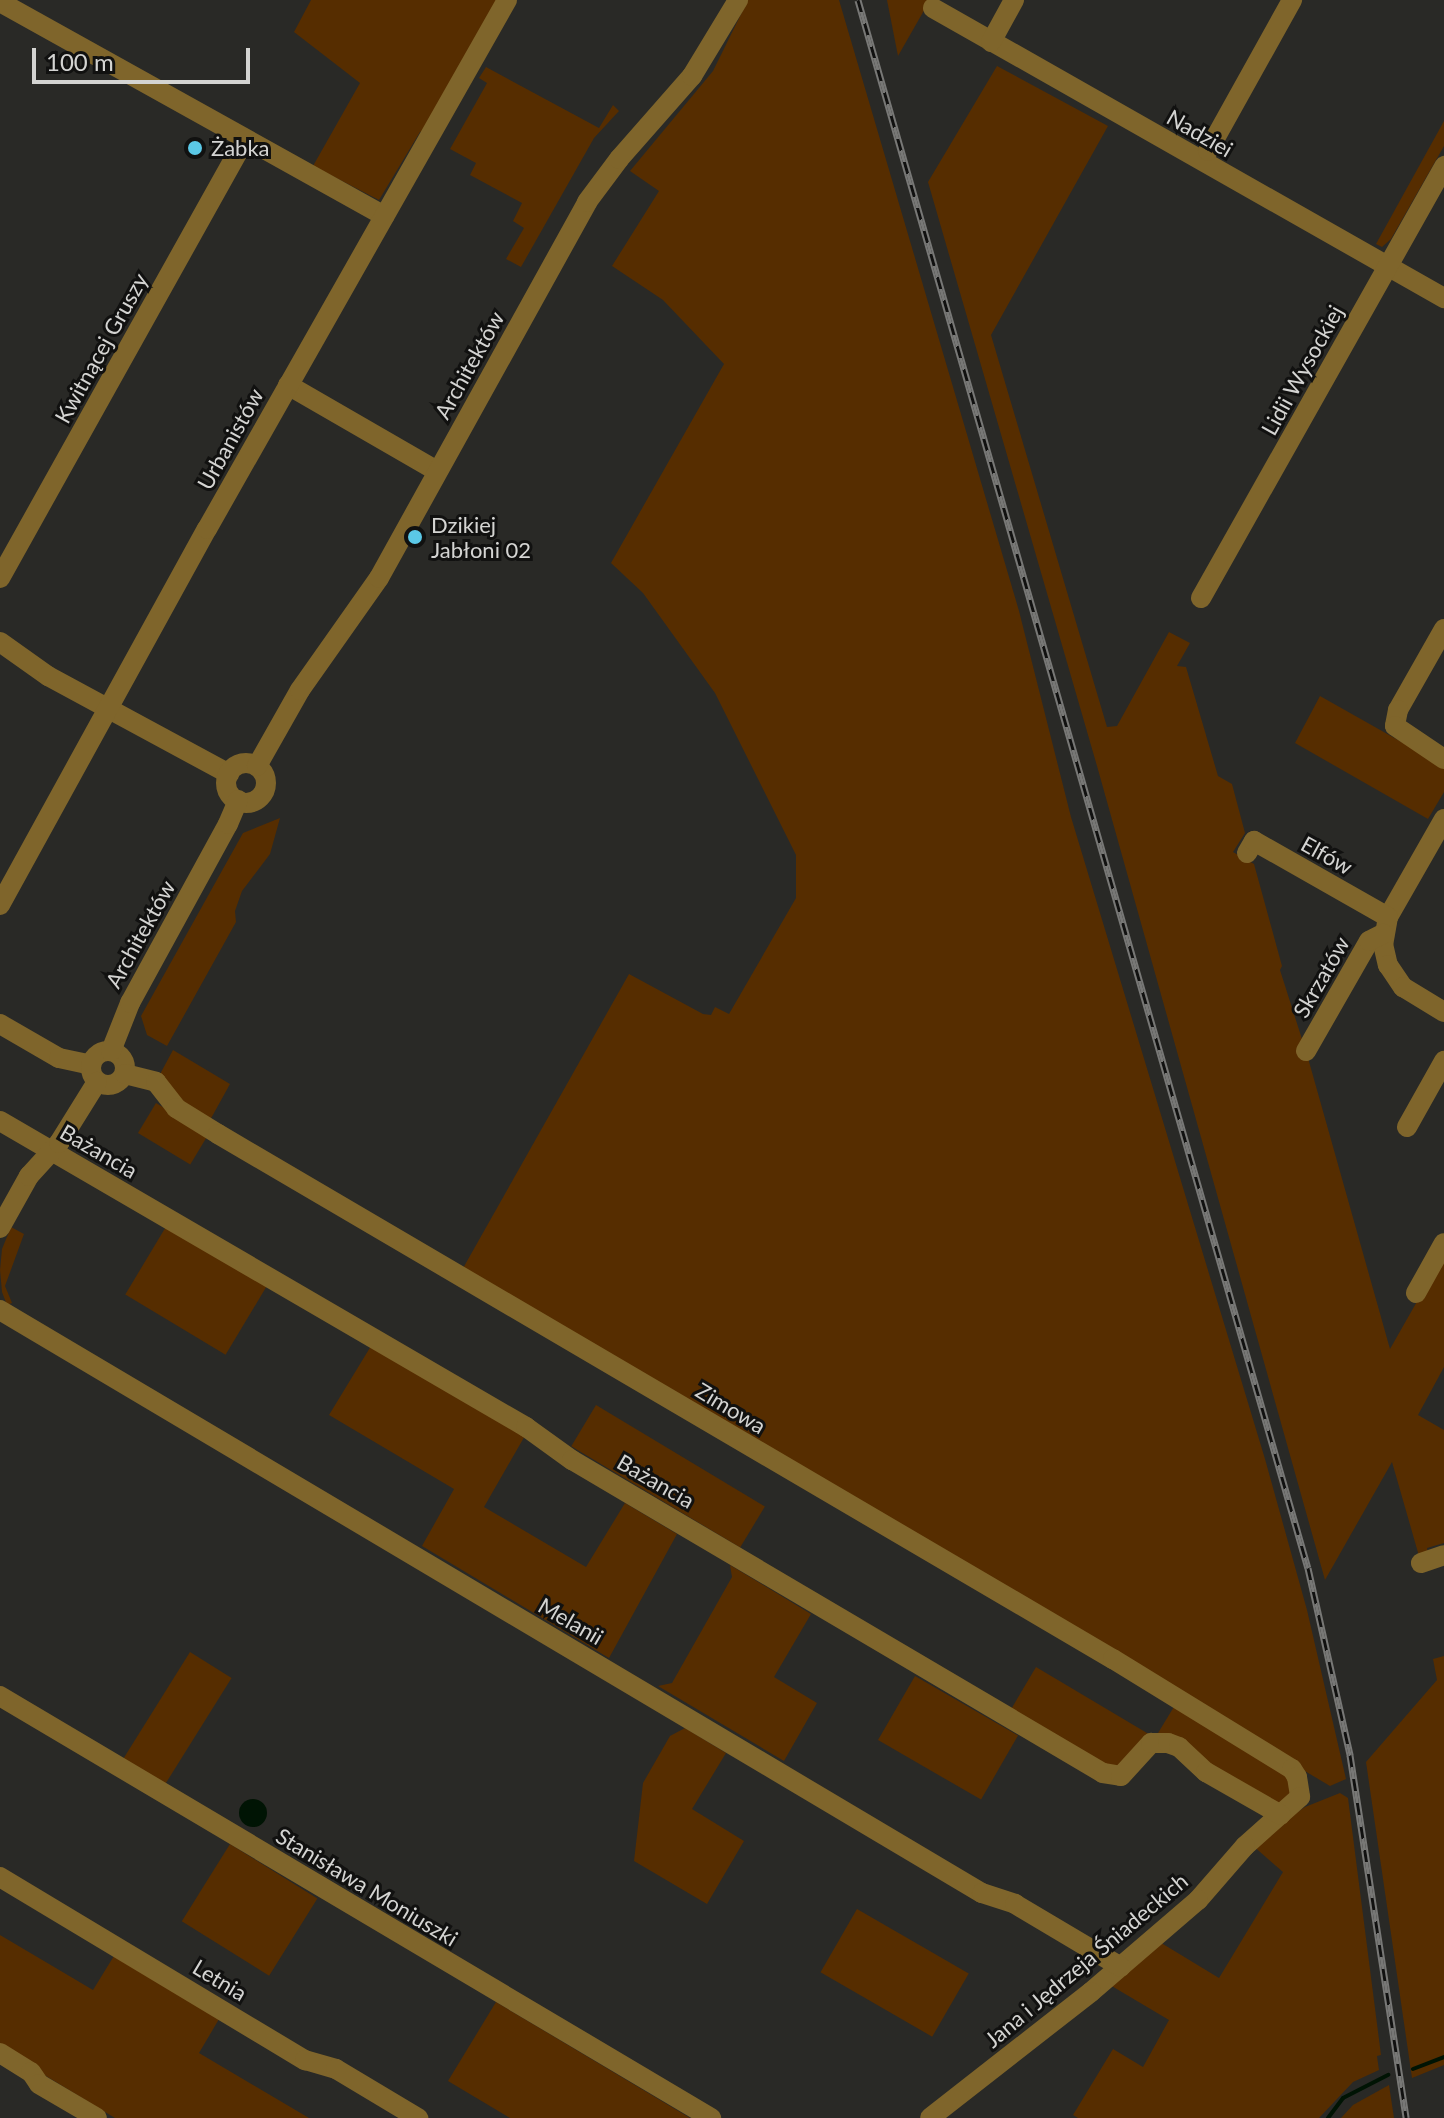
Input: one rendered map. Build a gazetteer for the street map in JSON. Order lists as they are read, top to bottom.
{
  "streets": {
    "street": [
      "Nadziei",
      "Kwitnącej Gruszy",
      "Architektów",
      "Lidii Wysockiej",
      "Urbanistów",
      "Elfów",
      "Skrzatów",
      "Bażancia",
      "Zimowa",
      "Melanii",
      "Stanisława Moniuszki",
      "Jana i Jędrzeja Śniadeckich",
      "Letnia"
    ]
  },
  "crossings": [
    ["Nadziei", "Lidii Wysockiej"],
    ["Architektów", "Zimowa"],
    ["Elfów", "Skrzatów"],
    ["Bażancia", "Jana i Jędrzeja Śniadeckich"],
    ["Zimowa", "Jana i Jędrzeja Śniadeckich"],
    ["Melanii", "Jana i Jędrzeja Śniadeckich"]
  ],
  "places": ["Żabka", "Dzikiej Jabłoni 02"],
  "scale_bar": "100 m"
}
